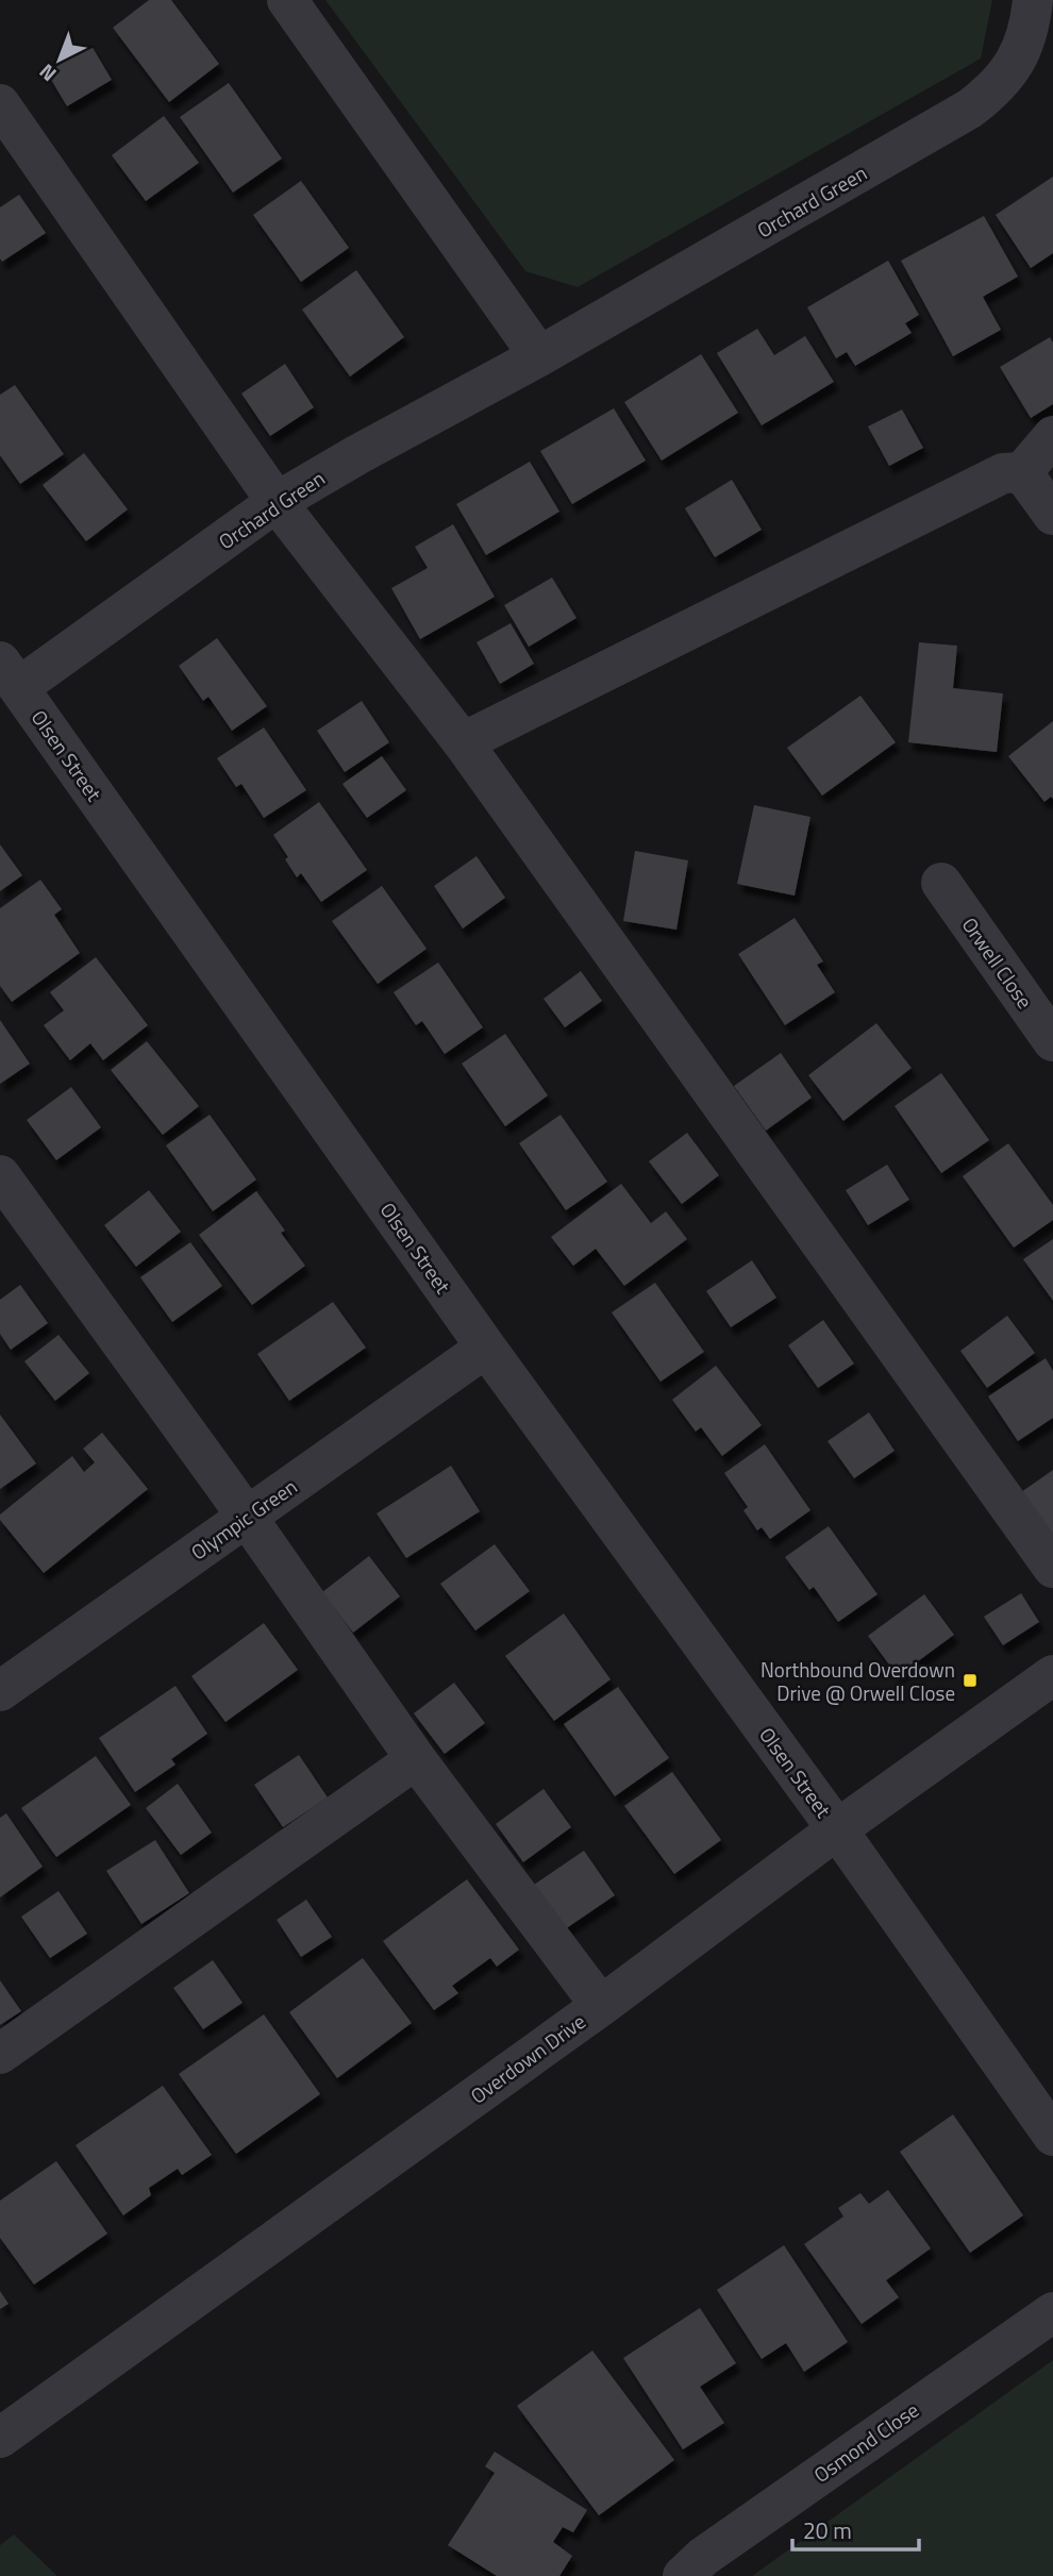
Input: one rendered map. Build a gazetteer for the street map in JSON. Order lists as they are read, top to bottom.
{
  "streets": {
    "street": [
      "Orchard Green",
      "Olsen Street",
      "Orwell Close",
      "Olympic Green",
      "Overdown Drive",
      "Osmond Close"
    ]
  },
  "crossings": [
    ["Orchard Green", "Olsen Street"],
    ["Olsen Street", "Olympic Green"],
    ["Olsen Street", "Overdown Drive"]
  ],
  "places": {
    "transit": ["Northbound Overdown Drive @ Orwell Close"]
  },
  "scale_bar": "20 m",
  "north": "bottom left"
}
